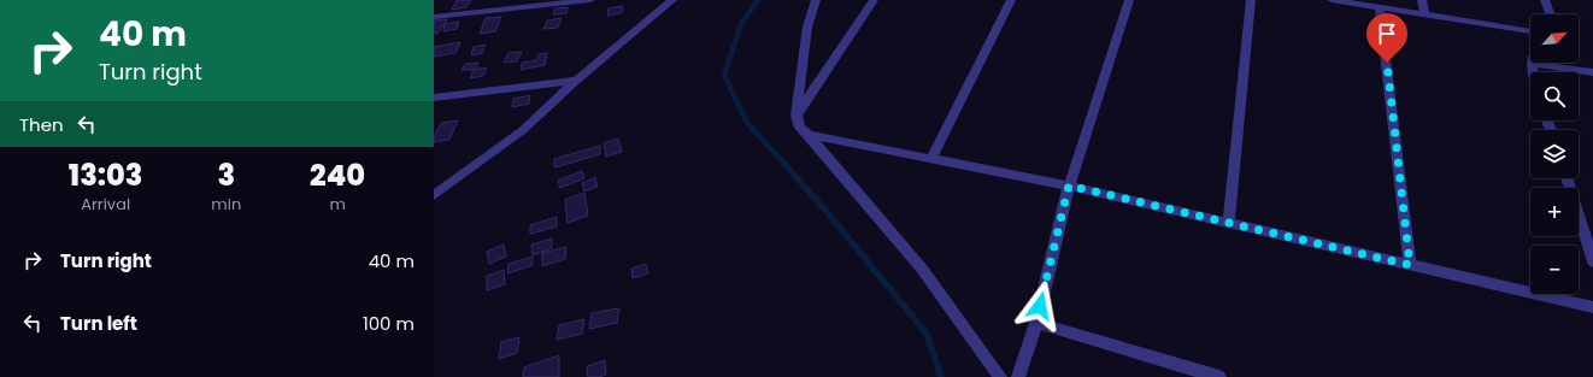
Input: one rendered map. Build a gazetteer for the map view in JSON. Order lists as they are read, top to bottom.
{
  "north": "top right",
  "page": {
    "turn": ["40 m", "Turn right"],
    "map_buttons": ["+", "−"],
    "then": "Then",
    "eta": [
      "13:03",
      "Arrival",
      "3",
      "min",
      "240",
      "m"
    ],
    "list": [
      {
        "name": "Turn right",
        "value": "40 m"
      },
      {
        "name": "Turn left",
        "value": "100 m"
      }
    ]
  }
}
